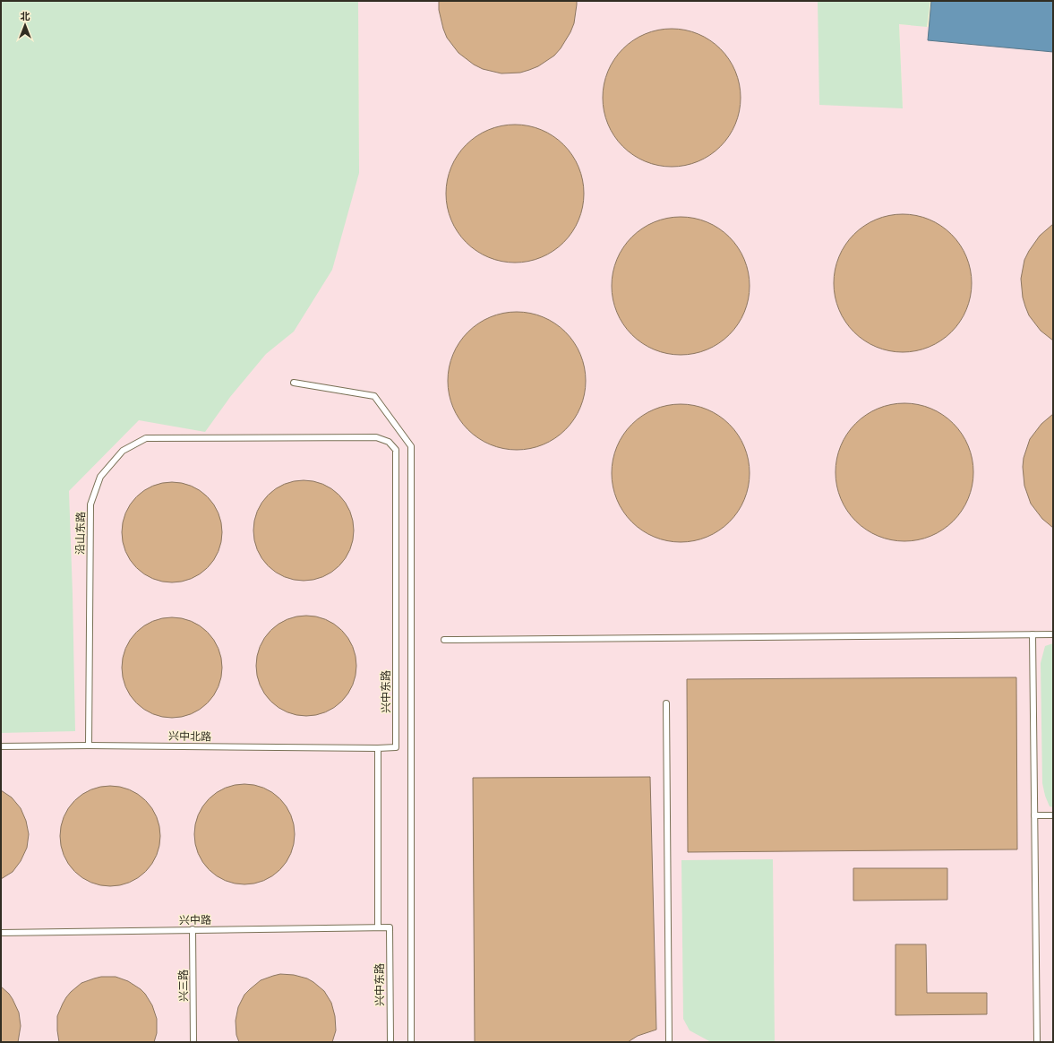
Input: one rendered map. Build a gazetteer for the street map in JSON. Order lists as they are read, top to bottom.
{
  "streets": {
    "lane": [
      "沿山东路",
      "兴中东路",
      "兴中北路",
      "兴中路",
      "兴三路"
    ]
  },
  "crossings": [
    ["沿山东路", "兴中东路"],
    ["沿山东路", "兴中北路"],
    ["兴中东路", "兴中北路"],
    ["兴中东路", "兴中路"],
    ["兴中路", "兴三路"]
  ],
  "north": "top"
}
